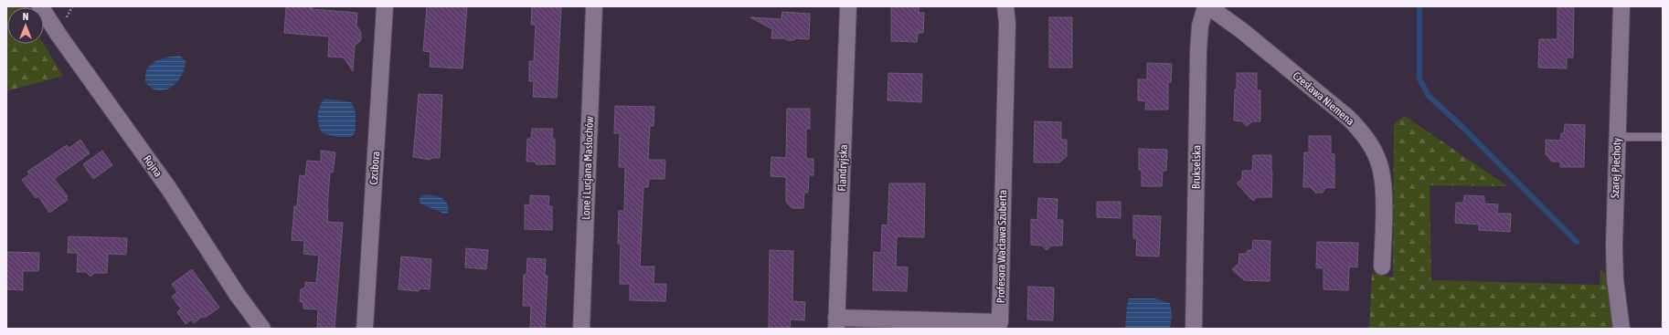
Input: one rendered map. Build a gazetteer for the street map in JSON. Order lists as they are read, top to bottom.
{
  "streets": {
    "street": [
      "Czesława Niemena",
      "Rojna",
      "Brukselska",
      "Czcibora",
      "Lone i Lucjana Masłochów",
      "Flandryjska",
      "Szarej Piechoty",
      "Profesora Wacława Szuberta"
    ]
  },
  "crossings": [
    ["Flandryjska", "Profesora Wacława Szuberta"]
  ],
  "north": "top"
}
